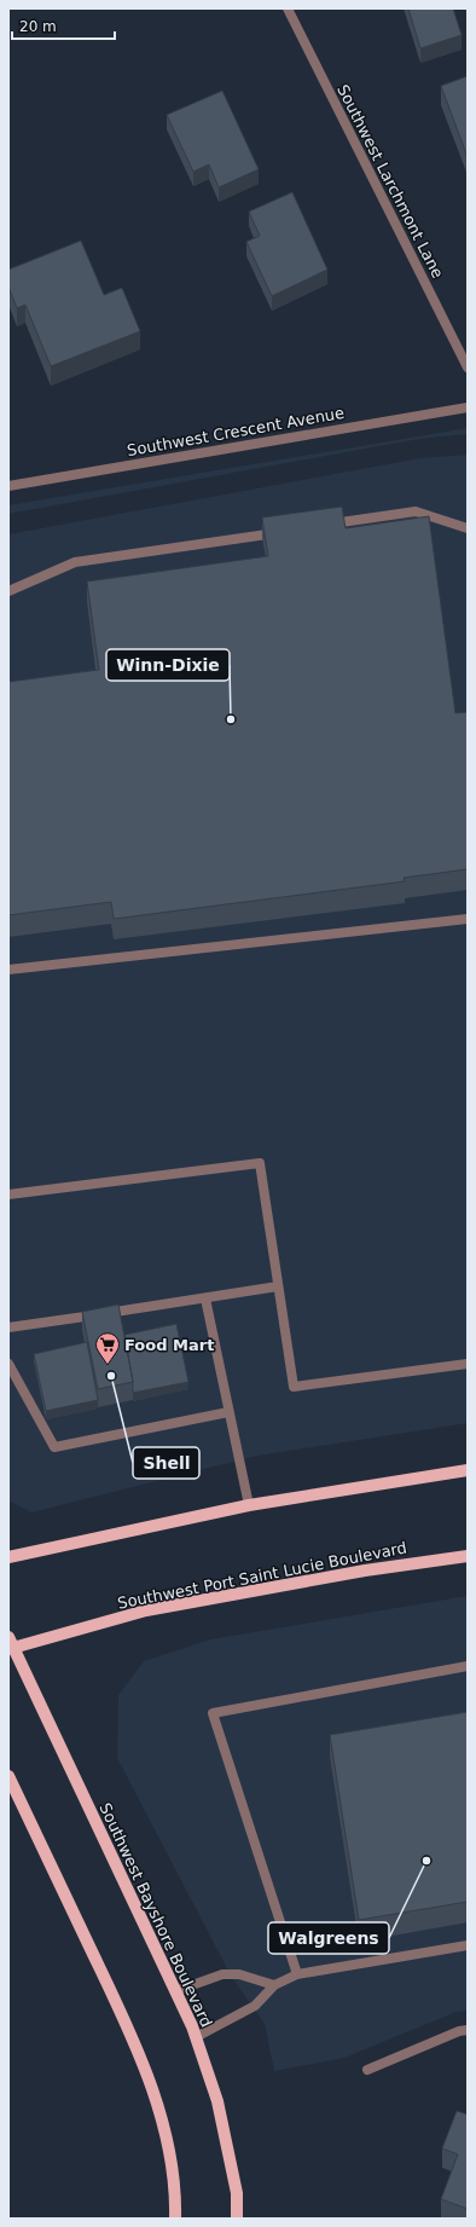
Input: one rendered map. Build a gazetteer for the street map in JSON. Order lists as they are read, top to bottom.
{
  "streets": {
    "main road": ["Southwest Port Saint Lucie Boulevard", "Southwest Bayshore Boulevard"],
    "street": ["Southwest Larchmont Lane", "Southwest Crescent Avenue"]
  },
  "crossings": [
    ["Southwest Port Saint Lucie Boulevard", "Southwest Bayshore Boulevard"]
  ],
  "places": {
    "other": ["Winn-Dixie", "Shell", "Walgreens"],
    "supermarket": ["Food Mart"]
  },
  "scale_bar": "20 m"
}
